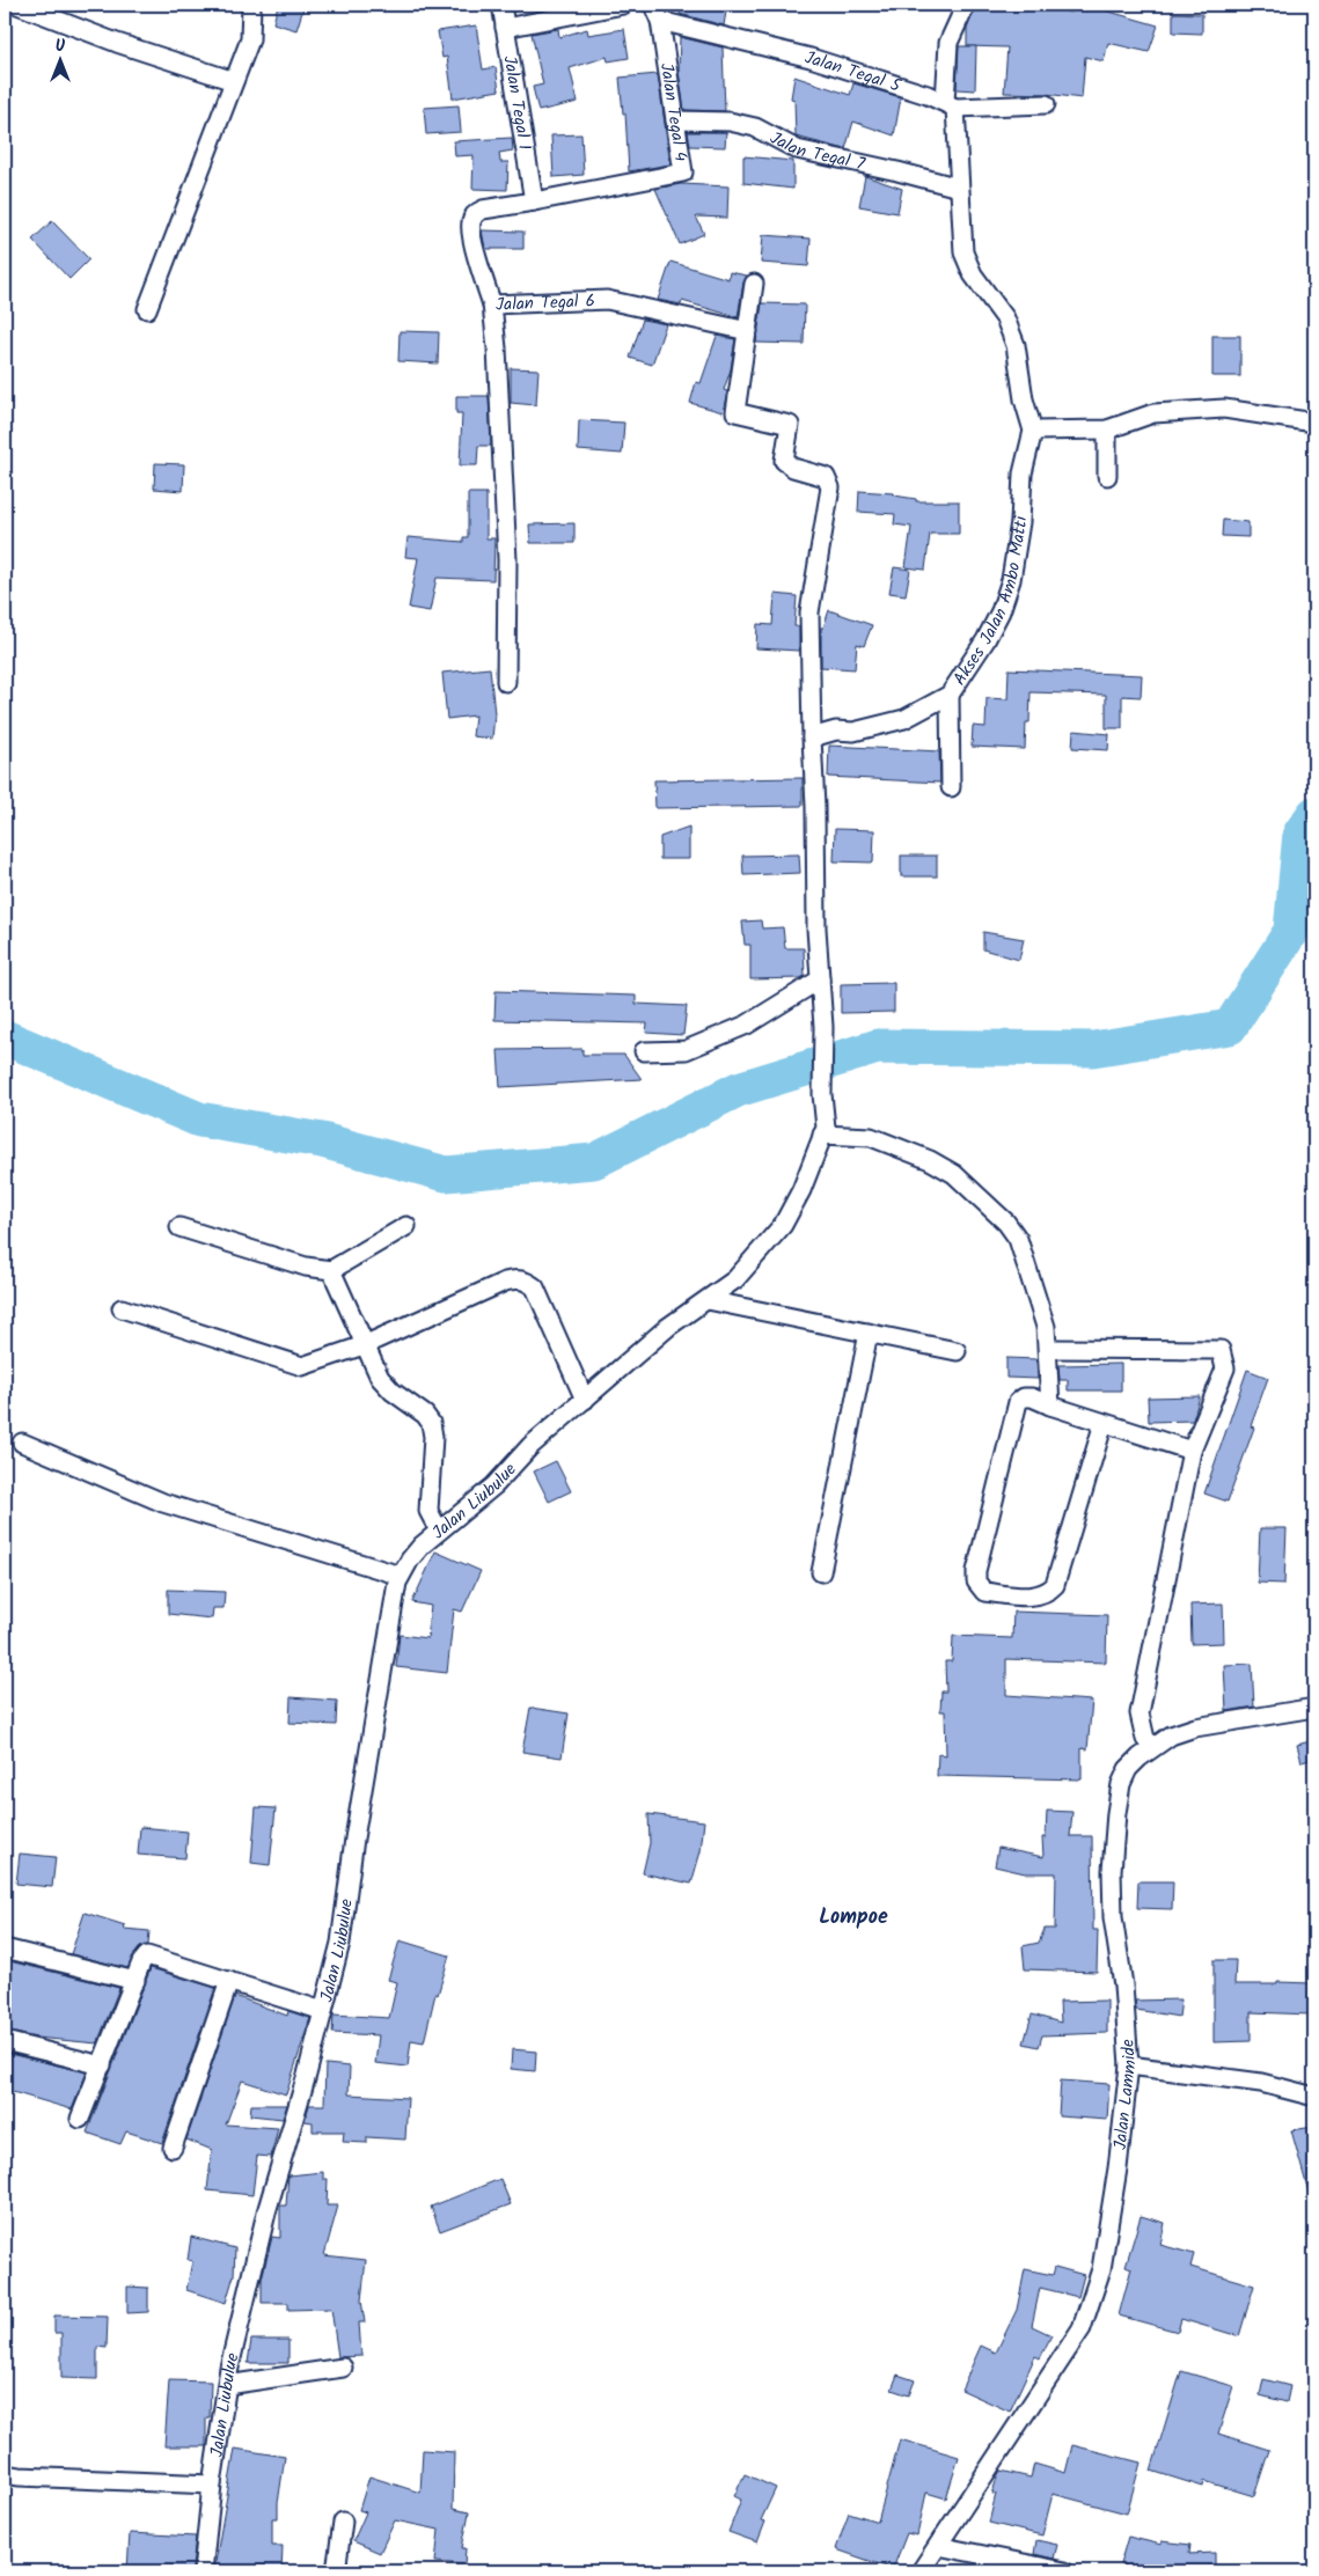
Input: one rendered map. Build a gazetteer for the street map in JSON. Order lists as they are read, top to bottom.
{
  "streets": {
    "street": [
      "Jalan Tegal 5",
      "Jalan Tegal 1",
      "Jalan Tegal 4",
      "Jalan Tegal 7",
      "Jalan Tegal 6",
      "Akses Jalan Ambo Matti",
      "Jalan Liubulue",
      "Jalan Lammide"
    ]
  },
  "crossings": [
    ["Jalan Tegal 5", "Jalan Tegal 4"],
    ["Jalan Tegal 1", "Jalan Tegal 4"],
    ["Jalan Tegal 1", "Jalan Tegal 6"],
    ["Jalan Tegal 4", "Jalan Tegal 7"],
    ["Jalan Tegal 4", "Jalan Tegal 6"]
  ],
  "districts": ["Lompoe"],
  "north": "top"
}
